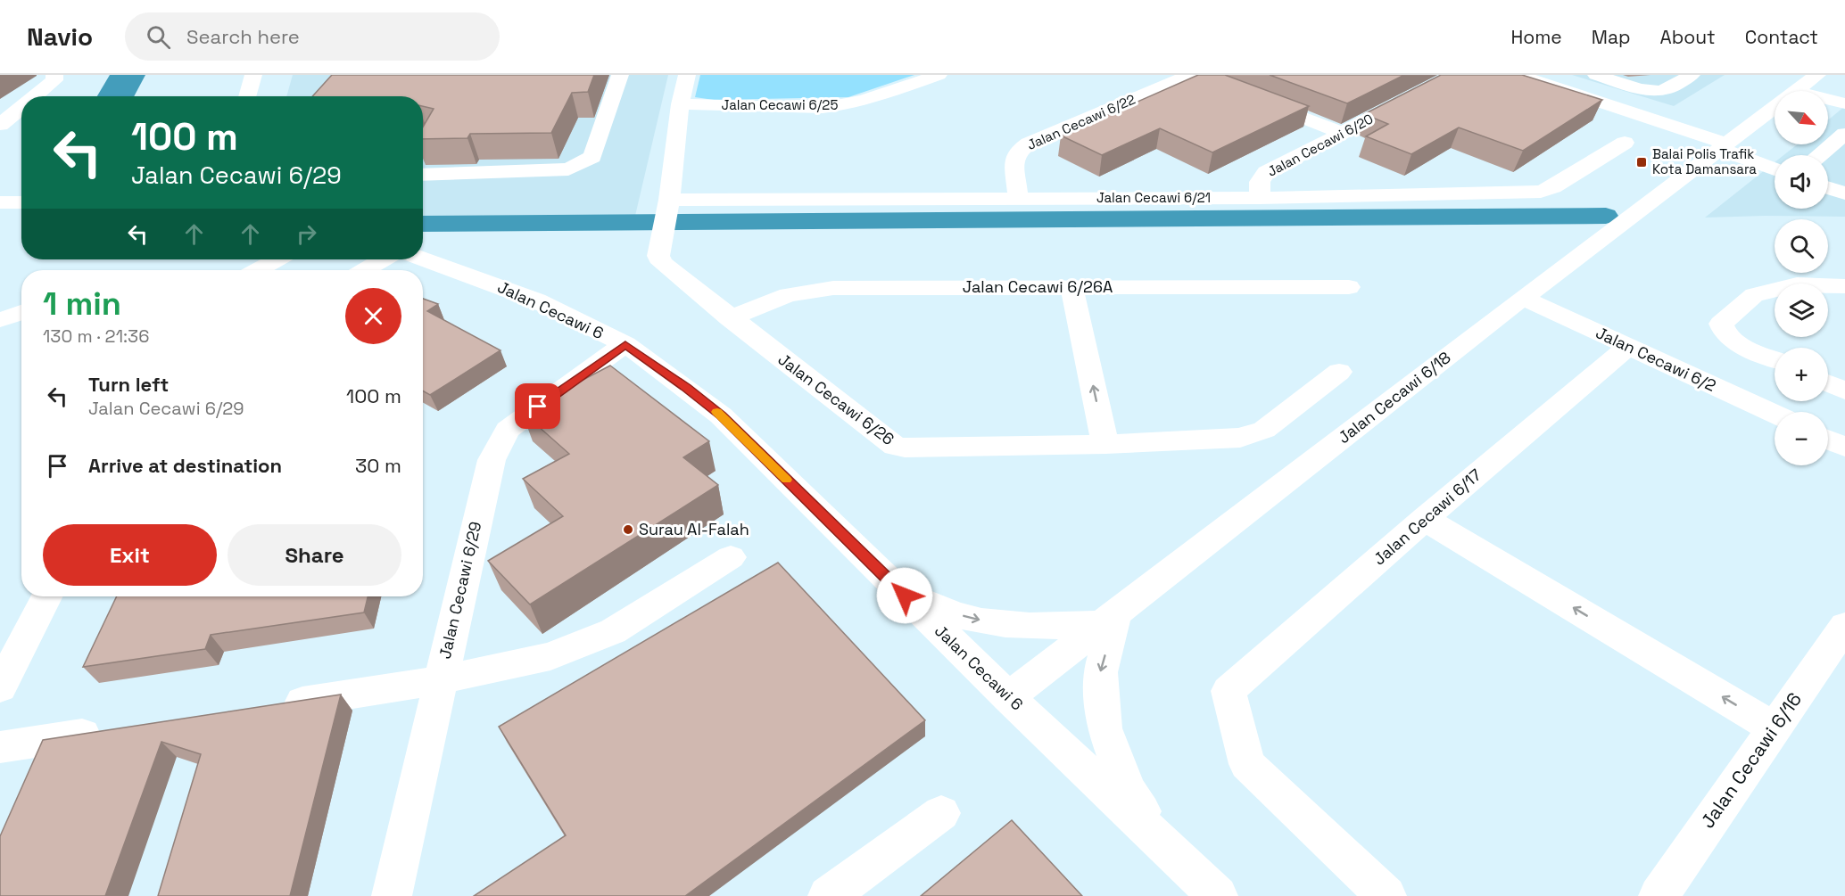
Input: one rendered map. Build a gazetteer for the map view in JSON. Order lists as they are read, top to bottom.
{
  "streets": {
    "street": [
      "Jalan Cecawi 6/25",
      "Jalan Cecawi 6/22",
      "Jalan Cecawi 6/20",
      "Jalan Cecawi 6/21",
      "Jalan Cecawi 6/26A",
      "Jalan Cecawi 6",
      "Jalan Cecawi 6/2",
      "Jalan Cecawi 6/18",
      "Jalan Cecawi 6/26",
      "Jalan Cecawi 6/17",
      "Jalan Cecawi 6/29",
      "Jalan Cecawi 6/16"
    ]
  },
  "crossings": [
    ["Jalan Cecawi 6/25", "Jalan Cecawi 6/26"],
    ["Jalan Cecawi 6/22", "Jalan Cecawi 6/21"],
    ["Jalan Cecawi 6/20", "Jalan Cecawi 6/21"],
    ["Jalan Cecawi 6/21", "Jalan Cecawi 6/26"],
    ["Jalan Cecawi 6/26A", "Jalan Cecawi 6/26"],
    ["Jalan Cecawi 6", "Jalan Cecawi 6/18"],
    ["Jalan Cecawi 6", "Jalan Cecawi 6/29"],
    ["Jalan Cecawi 6/2", "Jalan Cecawi 6/18"],
    ["Jalan Cecawi 6/2", "Jalan Cecawi 6/17"]
  ],
  "places": {
    "transit": ["Balai Polis Trafik Kota Damansara"],
    "other": ["Surau Al-Falah"]
  },
  "north": "bottom right",
  "page": {
    "header": "Navio",
    "search": "Search here",
    "nav": [
      "Home",
      "Map",
      "About",
      "Contact"
    ],
    "map_buttons": ["+", "−"],
    "turn": ["100 m", "Jalan Cecawi 6/29"],
    "heading": ["1 min", "130 m · 21:36"],
    "list": [
      {
        "name": "Turn left",
        "note": "Jalan Cecawi 6/29",
        "value": "100 m"
      },
      {
        "name": "Arrive at destination",
        "value": "30 m"
      }
    ],
    "buttons": ["Exit", "Share"]
  }
}
